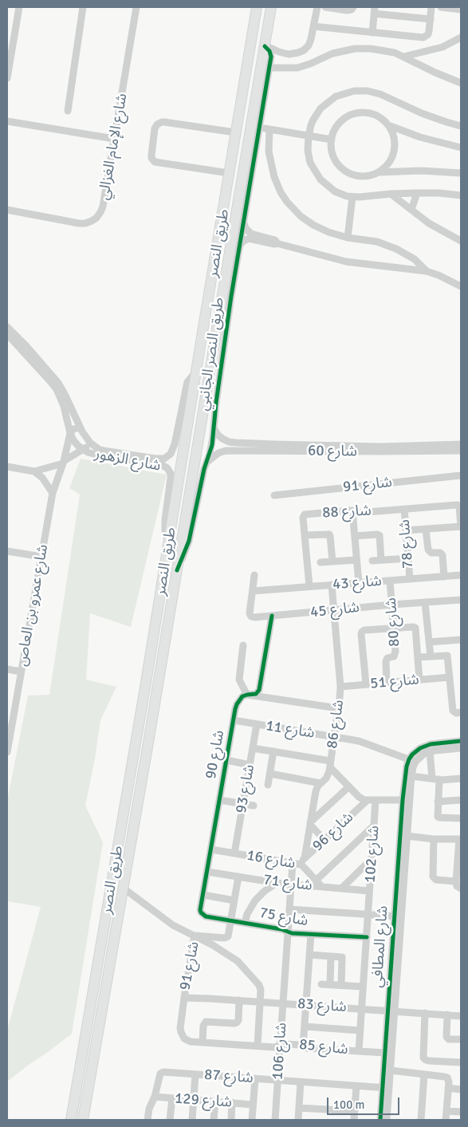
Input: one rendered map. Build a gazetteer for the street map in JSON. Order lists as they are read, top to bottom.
{
  "streets": {
    "highway": ["طريق النصر"],
    "street": [
      "شارع الإمام الغزالي",
      "طريق النصر الجانبي",
      "شارع 60",
      "شارع الزهور",
      "شارع 91",
      "شارع 88",
      "شارع 78",
      "شارع 43",
      "شارع عمرو بن العاص",
      "شارع 45",
      "شارع 80",
      "شارع 51",
      "شارع 86",
      "شارع 11",
      "شارع 90",
      "شارع 93",
      "شارع 96",
      "شارع 102",
      "شارع 16",
      "شارع 71",
      "شارع 75",
      "شارع المطافي",
      "شارع 83",
      "شارع 85",
      "شارع 106",
      "شارع 87",
      "شارع 129"
    ]
  },
  "crossings": [
    ["طريق النصر", "طريق النصر الجانبي"],
    ["طريق النصر", "شارع الزهور"],
    ["طريق النصر الجانبي", "شارع 60"],
    ["شارع الزهور", "شارع عمرو بن العاص"],
    ["شارع 91", "شارع 75"],
    ["شارع 91", "شارع 83"],
    ["شارع 91", "شارع 85"],
    ["شارع 88", "شارع 78"],
    ["شارع 88", "شارع 43"],
    ["شارع 78", "شارع 43"],
    ["شارع 43", "شارع 45"],
    ["شارع 43", "شارع 80"],
    ["شارع 43", "شارع 86"],
    ["شارع 45", "شارع 80"],
    ["شارع 45", "شارع 86"],
    ["شارع 45", "شارع 90"],
    ["شارع 80", "شارع 51"],
    ["شارع 51", "شارع 86"],
    ["شارع 86", "شارع 11"],
    ["شارع 86", "شارع 96"],
    ["شارع 11", "شارع 90"],
    ["شارع 11", "شارع 93"],
    ["شارع 90", "شارع 16"],
    ["شارع 90", "شارع 71"],
    ["شارع 90", "شارع 75"],
    ["شارع 93", "شارع 16"],
    ["شارع 96", "شارع 16"],
    ["شارع 96", "شارع 106"],
    ["شارع 102", "شارع 71"],
    ["شارع 102", "شارع 75"],
    ["شارع 102", "شارع 83"],
    ["شارع 102", "شارع 85"],
    ["شارع 16", "شارع 71"],
    ["شارع 16", "شارع 106"],
    ["شارع 71", "شارع 106"],
    ["شارع 75", "شارع 106"],
    ["شارع المطافي", "شارع 83"],
    ["شارع المطافي", "شارع 85"],
    ["شارع المطافي", "شارع 87"],
    ["شارع 83", "شارع 106"],
    ["شارع 85", "شارع 106"],
    ["شارع 106", "شارع 87"],
    ["شارع 87", "شارع 129"]
  ],
  "scale_bar": "100 m"
}
